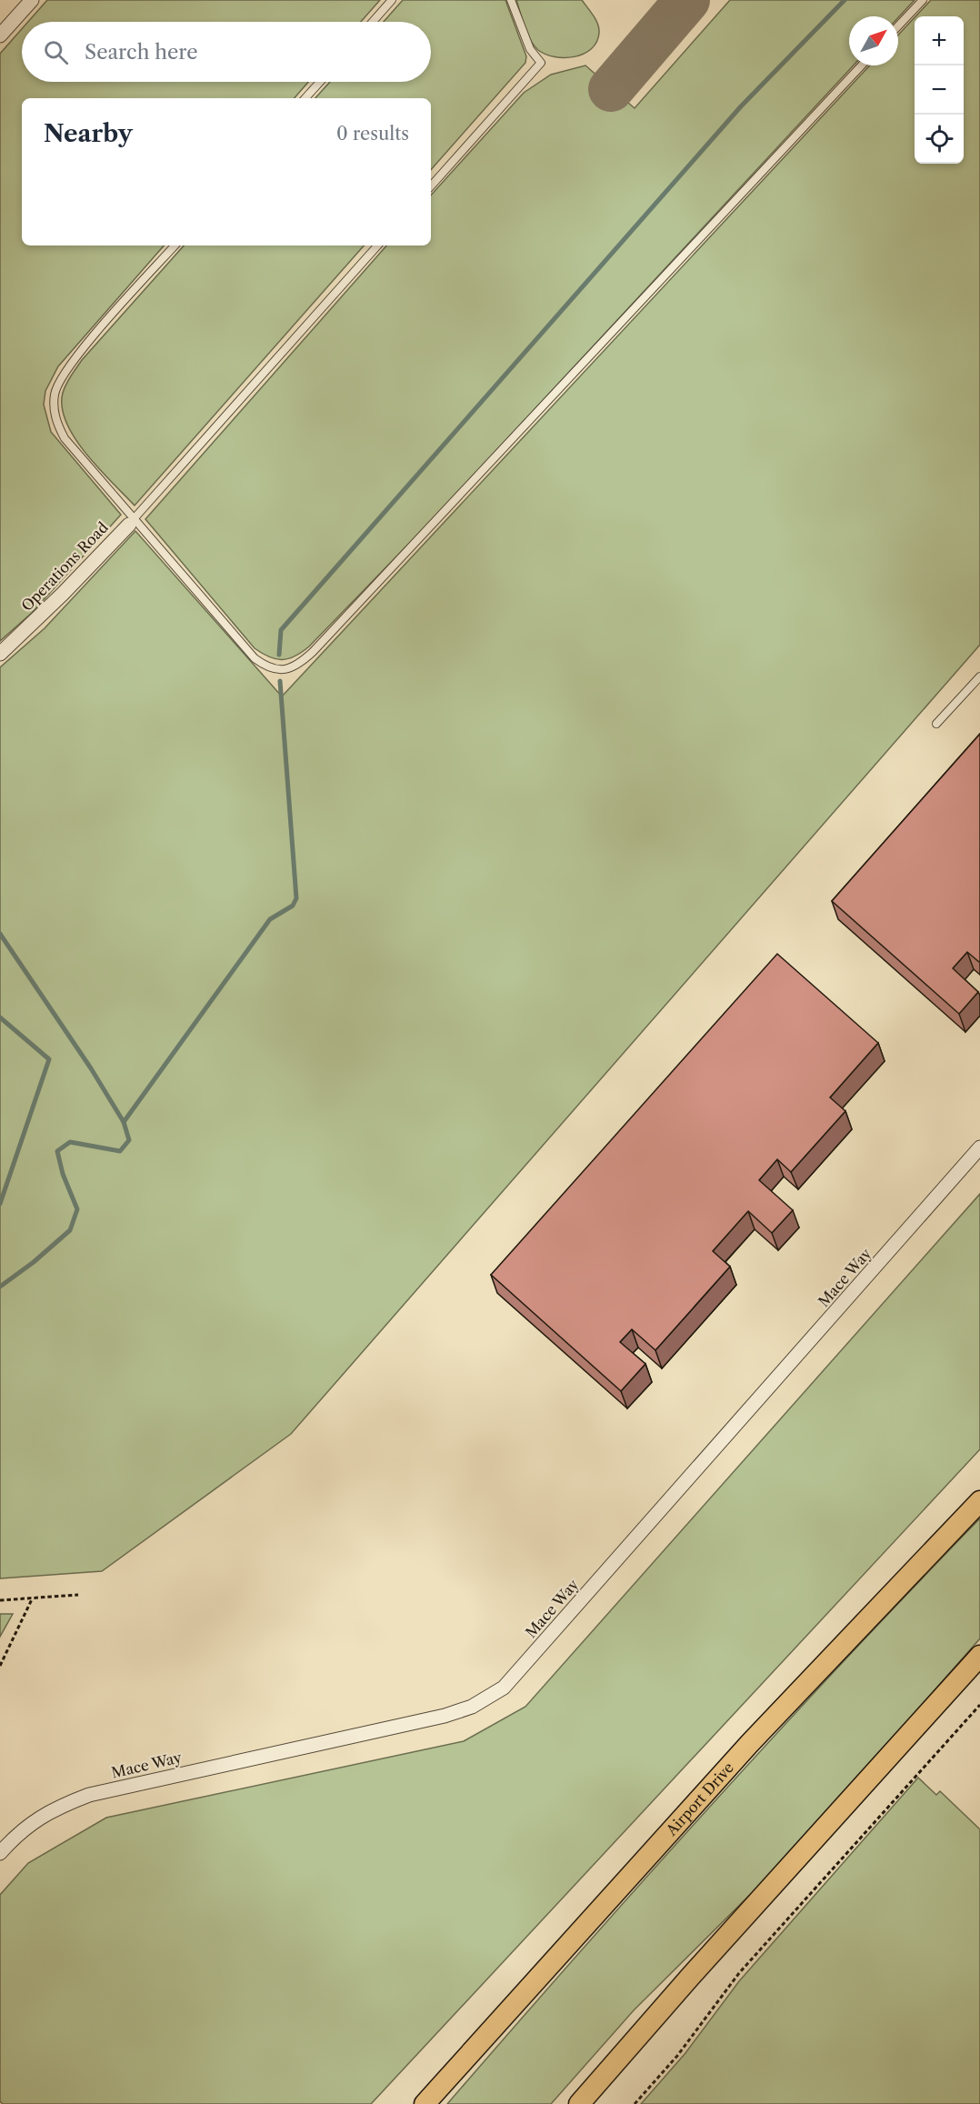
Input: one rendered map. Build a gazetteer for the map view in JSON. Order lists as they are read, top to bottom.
{
  "streets": {
    "main road": ["Airport Drive"],
    "street": ["Operations Road", "Mace Way"]
  },
  "north": "top right",
  "page": {
    "map_buttons": ["+", "−"],
    "search": "Search here",
    "heading": ["Nearby", "0 results"]
  }
}
